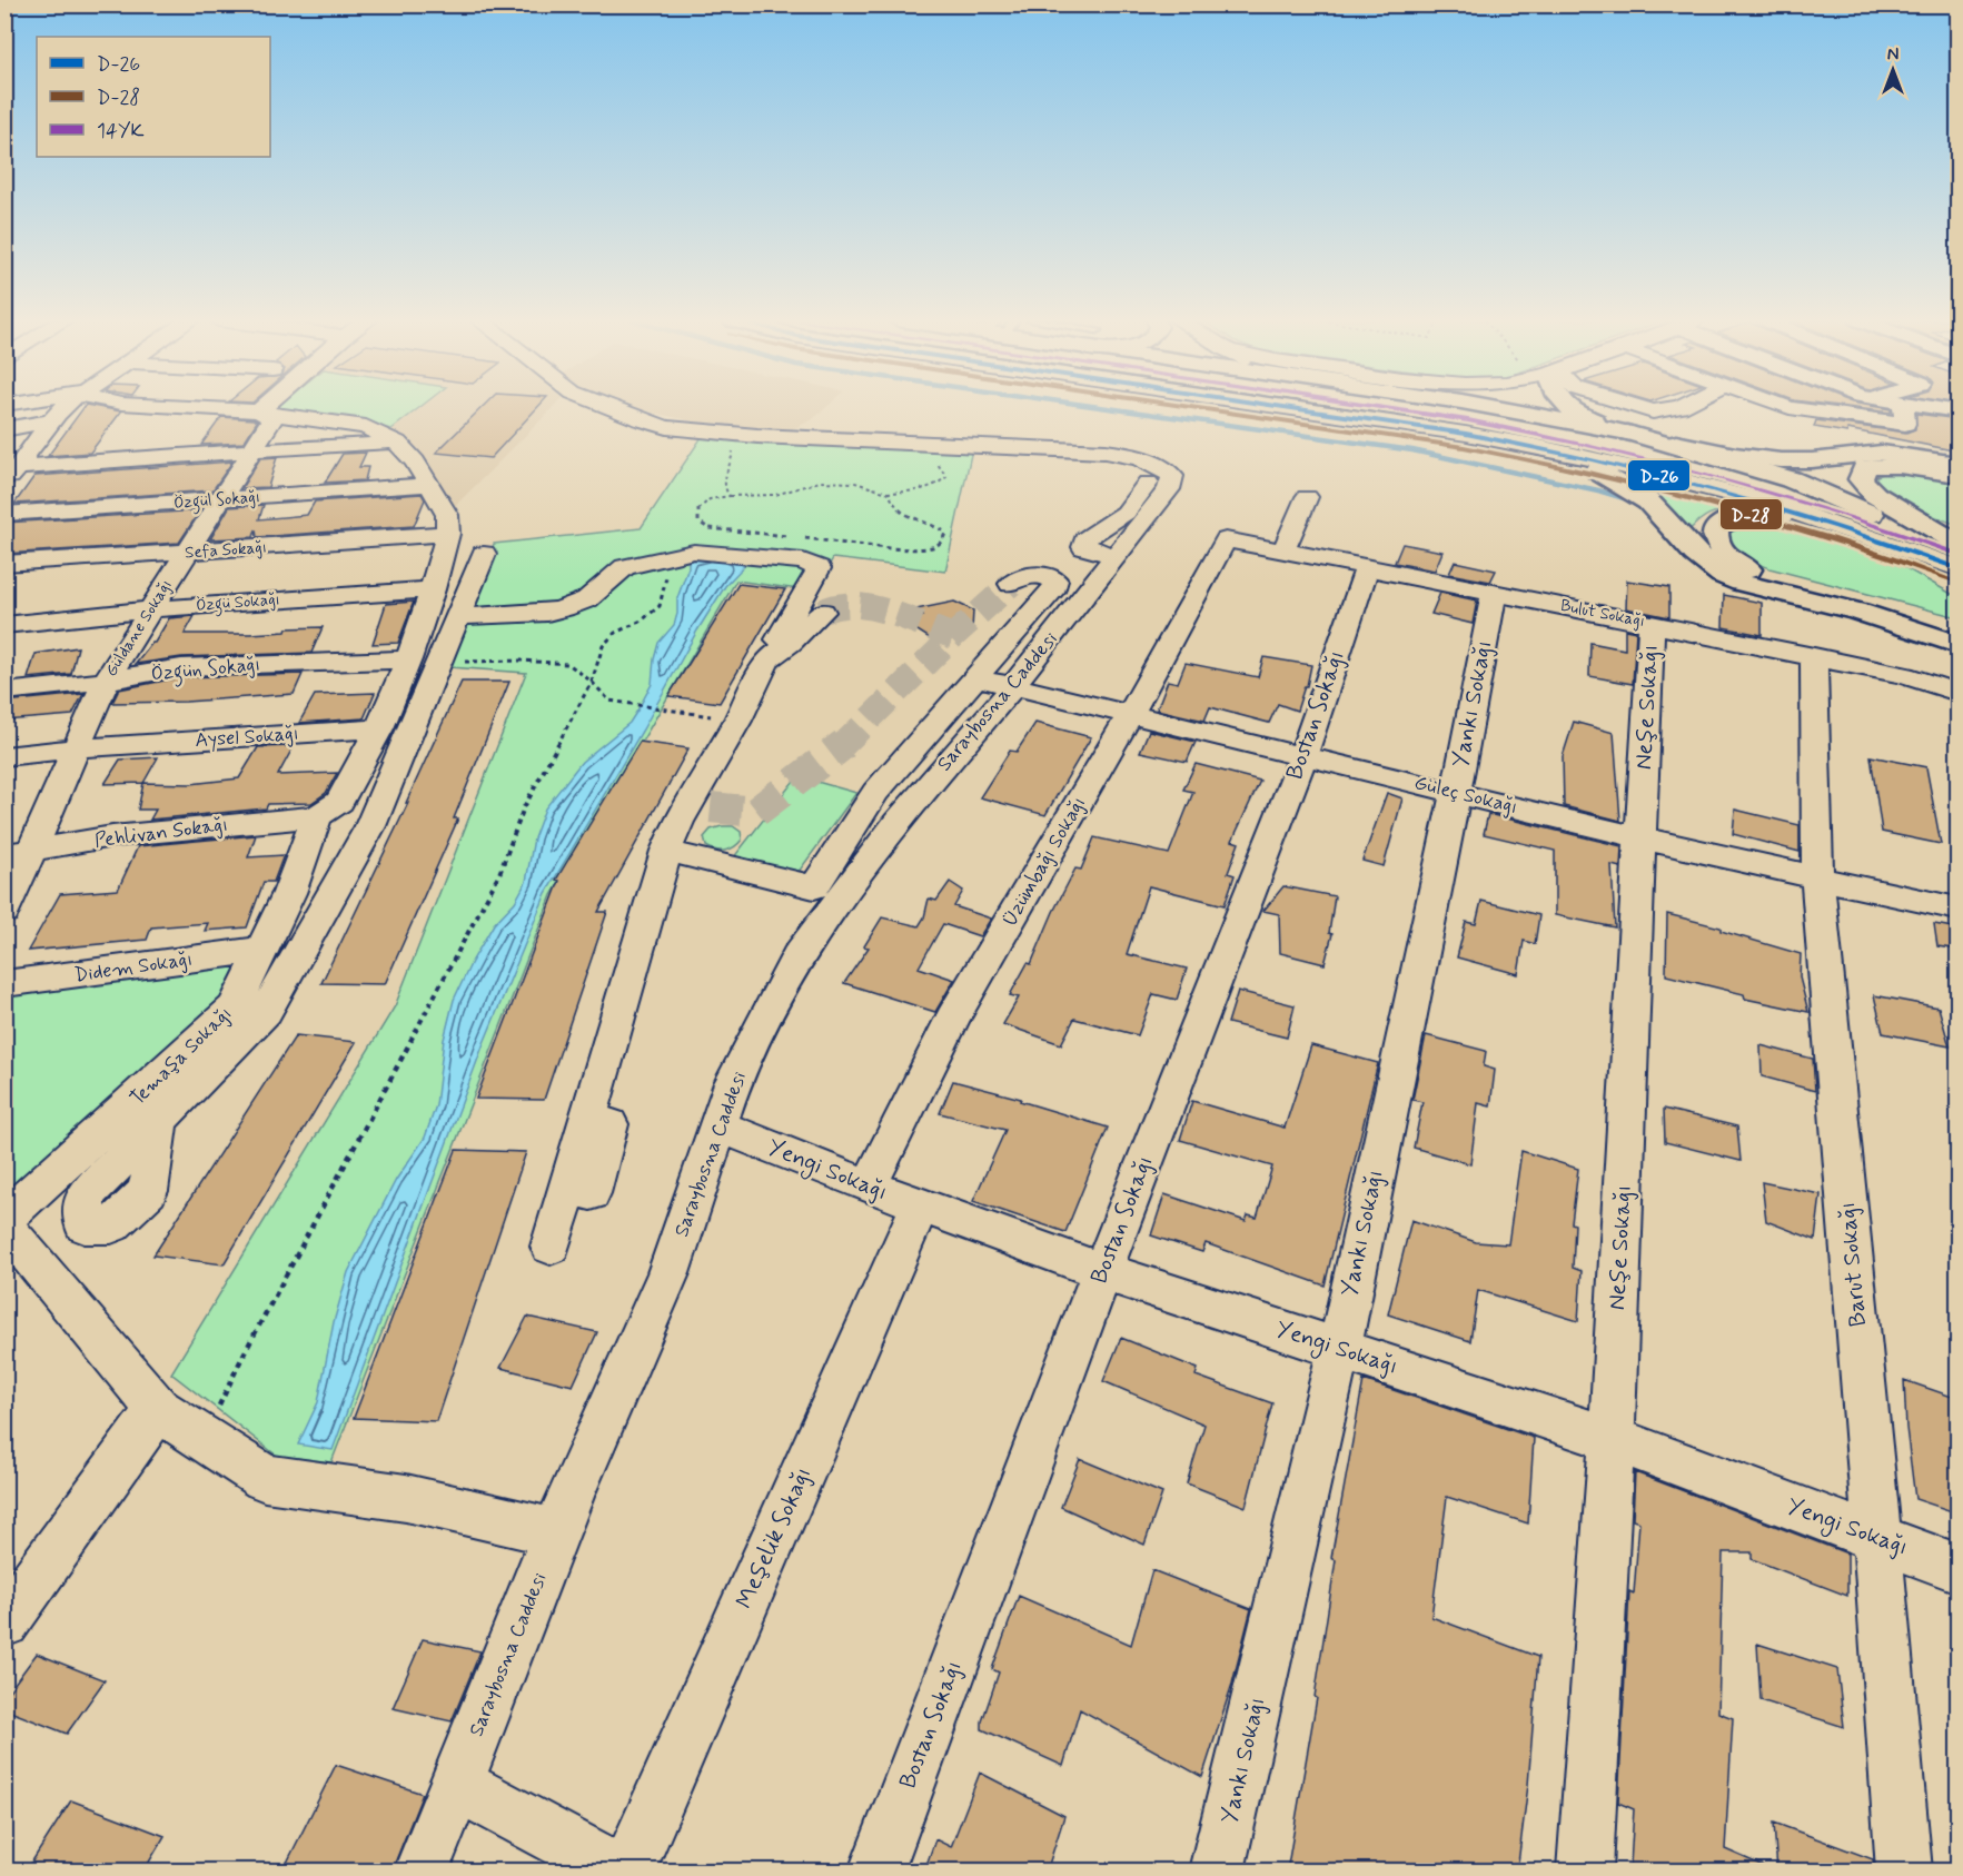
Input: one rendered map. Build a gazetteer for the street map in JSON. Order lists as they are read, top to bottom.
{
  "streets": {
    "street": [
      "Özgül Sokağı",
      "Sefa Sokağı",
      "Özgü Sokağı",
      "Bulut Sokağı",
      "Güldane Sokağı",
      "Özgün Sokağı",
      "Saraybosna Caddesi",
      "Yankı Sokağı",
      "Neşe Sokağı",
      "Bostan Sokağı",
      "Aysel Sokağı",
      "Güleç Sokağı",
      "Pehlivan Sokağı",
      "Üzümbağı Sokağı",
      "Didem Sokağı",
      "Temaşa Sokağı",
      "Yengi Sokağı",
      "Barut Sokağı",
      "Meşelik Sokağı"
    ]
  },
  "crossings": [
    ["Özgül Sokağı", "Güldane Sokağı"],
    ["Sefa Sokağı", "Güldane Sokağı"],
    ["Özgü Sokağı", "Güldane Sokağı"],
    ["Bulut Sokağı", "Yankı Sokağı"],
    ["Bulut Sokağı", "Neşe Sokağı"],
    ["Bulut Sokağı", "Bostan Sokağı"],
    ["Bulut Sokağı", "Üzümbağı Sokağı"],
    ["Bulut Sokağı", "Barut Sokağı"],
    ["Güldane Sokağı", "Özgün Sokağı"],
    ["Güldane Sokağı", "Aysel Sokağı"],
    ["Güldane Sokağı", "Pehlivan Sokağı"],
    ["Saraybosna Caddesi", "Güleç Sokağı"],
    ["Saraybosna Caddesi", "Yengi Sokağı"],
    ["Yankı Sokağı", "Güleç Sokağı"],
    ["Yankı Sokağı", "Yengi Sokağı"],
    ["Neşe Sokağı", "Güleç Sokağı"],
    ["Neşe Sokağı", "Yengi Sokağı"],
    ["Bostan Sokağı", "Güleç Sokağı"],
    ["Bostan Sokağı", "Yengi Sokağı"],
    ["Güleç Sokağı", "Üzümbağı Sokağı"],
    ["Güleç Sokağı", "Barut Sokağı"],
    ["Pehlivan Sokağı", "Temaşa Sokağı"],
    ["Üzümbağı Sokağı", "Yengi Sokağı"],
    ["Didem Sokağı", "Temaşa Sokağı"],
    ["Yengi Sokağı", "Barut Sokağı"],
    ["Yengi Sokağı", "Meşelik Sokağı"]
  ],
  "lines": ["transit line D-26", "transit line D-28", "transit line 14YK"],
  "legend": ["D-26", "D-28", "14YK"],
  "north": "top"
}
